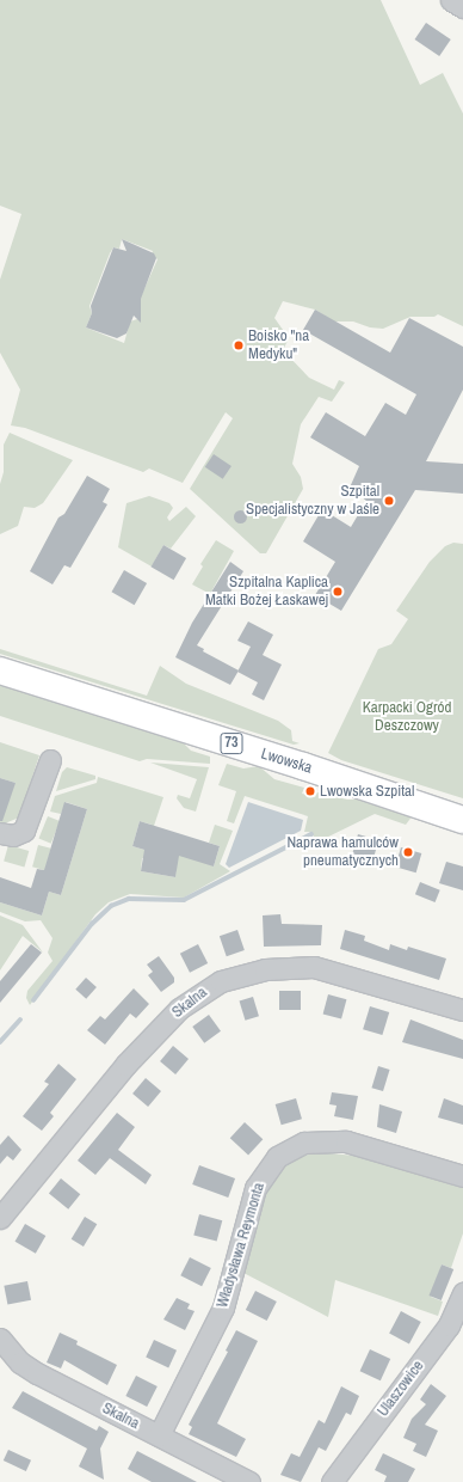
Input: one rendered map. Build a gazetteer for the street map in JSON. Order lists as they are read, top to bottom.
{
  "streets": {
    "main road": ["73", "Lwowska"],
    "street": ["Skalna", "Władysława Reymonta", "Ulaszowice"]
  },
  "crossings": [
    ["Skalna", "Władysława Reymonta"]
  ],
  "parks": ["Karpacki Ogród Deszczowy"],
  "places": [
    "Boisko \"na Medyku\"",
    "Szpital Specjalistyczny w Jaśle",
    "Szpitalna Kaplica Matki Bożej Łaskawej",
    "Lwowska Szpital",
    "Naprawa hamulców pneumatycznych"
  ]
}
